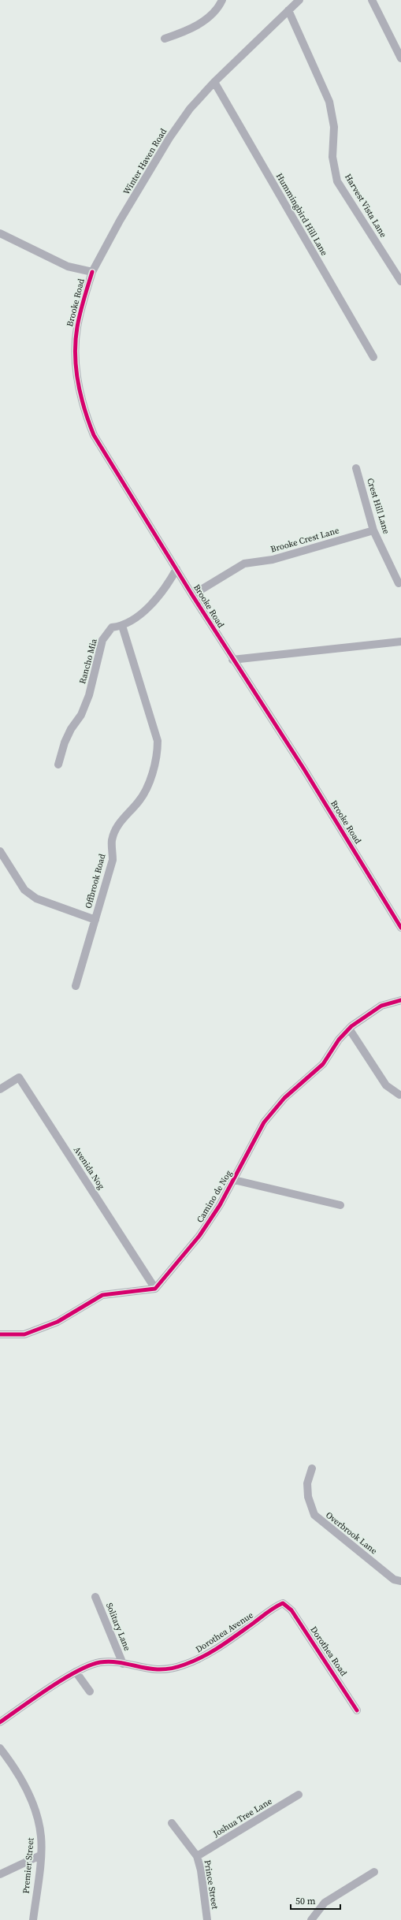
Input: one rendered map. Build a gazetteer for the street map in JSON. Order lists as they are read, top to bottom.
{
  "streets": {
    "street": [
      "Winter Haven Road",
      "Harvest Vista Lane",
      "Hummingbird Hill Lane",
      "Brooke Road",
      "Crest Hill Lane",
      "Brooke Crest Lane",
      "Rancho Mia",
      "Offbrook Road",
      "Avenida Nog",
      "Camino de Nog",
      "Overbrook Lane",
      "Solitary Lane",
      "Dorothea Avenue",
      "Dorothea Road",
      "Joshua Tree Lane",
      "Premier Street",
      "Prince Street"
    ]
  },
  "crossings": [
    ["Winter Haven Road", "Harvest Vista Lane"],
    ["Winter Haven Road", "Hummingbird Hill Lane"],
    ["Winter Haven Road", "Brooke Road"],
    ["Brooke Road", "Brooke Crest Lane"],
    ["Brooke Road", "Rancho Mia"],
    ["Crest Hill Lane", "Brooke Crest Lane"],
    ["Rancho Mia", "Offbrook Road"],
    ["Avenida Nog", "Camino de Nog"],
    ["Solitary Lane", "Dorothea Avenue"],
    ["Dorothea Avenue", "Dorothea Road"],
    ["Joshua Tree Lane", "Prince Street"]
  ],
  "scale_bar": "50 m"
}
